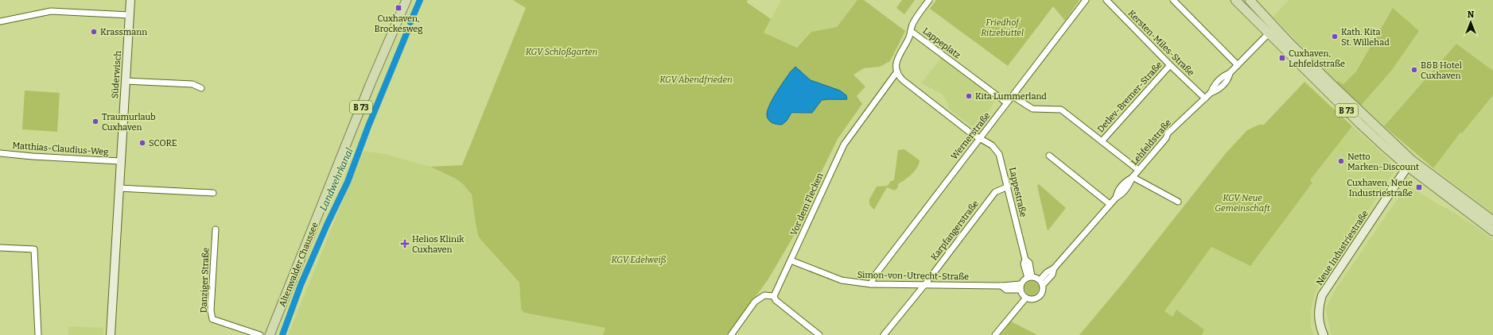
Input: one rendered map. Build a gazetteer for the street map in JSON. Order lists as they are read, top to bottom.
{
  "streets": {
    "main road": ["B 73", "Altenwalder Chaussee"],
    "street": [
      "Lappeplatz",
      "Kersten-Miles-Straße",
      "Süderwisch",
      "Detlev-Bremer-Straße",
      "Wernerstraße",
      "Lehfeldstraße",
      "Matthias-Claudius-Weg",
      "Lappestraße",
      "Vor dem Flecken",
      "Karpfangerstraße",
      "Neue Industriestraße",
      "Simon-von-Utrecht-Straße",
      "Danziger Straße"
    ]
  },
  "crossings": [
    ["Lappeplatz", "Wernerstraße"],
    ["Lappeplatz", "Vor dem Flecken"],
    ["Kersten-Miles-Straße", "Detlev-Bremer-Straße"],
    ["Kersten-Miles-Straße", "Lehfeldstraße"],
    ["Süderwisch", "Matthias-Claudius-Weg"],
    ["B 73", "Lehfeldstraße"],
    ["B 73", "Neue Industriestraße"],
    ["Wernerstraße", "Lappestraße"],
    ["Wernerstraße", "Simon-von-Utrecht-Straße"],
    ["Lehfeldstraße", "Lappestraße"],
    ["Lehfeldstraße", "Simon-von-Utrecht-Straße"],
    ["Lappestraße", "Karpfangerstraße"],
    ["Lappestraße", "Simon-von-Utrecht-Straße"],
    ["Vor dem Flecken", "Simon-von-Utrecht-Straße"],
    ["Karpfangerstraße", "Simon-von-Utrecht-Straße"]
  ],
  "water": ["Landwehrkanal"],
  "parks": [
    "Friedhof Ritzebüttel",
    "KGV Schloßgarten",
    "KGV Abendfrieden",
    "KGV Neue Gemeinschaft",
    "KGV Edelweiß"
  ],
  "places": {
    "transit": ["Cuxhaven, Brockesweg", "Cuxhaven, Lehfeldstraße", "Cuxhaven, Neue Industriestraße"],
    "other": [
      "Krassmann",
      "Kath. Kita St. Willehad",
      "B&B Hotel Cuxhaven",
      "Kita Lummerland",
      "Traumurlaub Cuxhaven",
      "SCORE",
      "Netto Marken-Discount"
    ],
    "health": ["Helios Klinik Cuxhaven"]
  },
  "north": "top"
}
